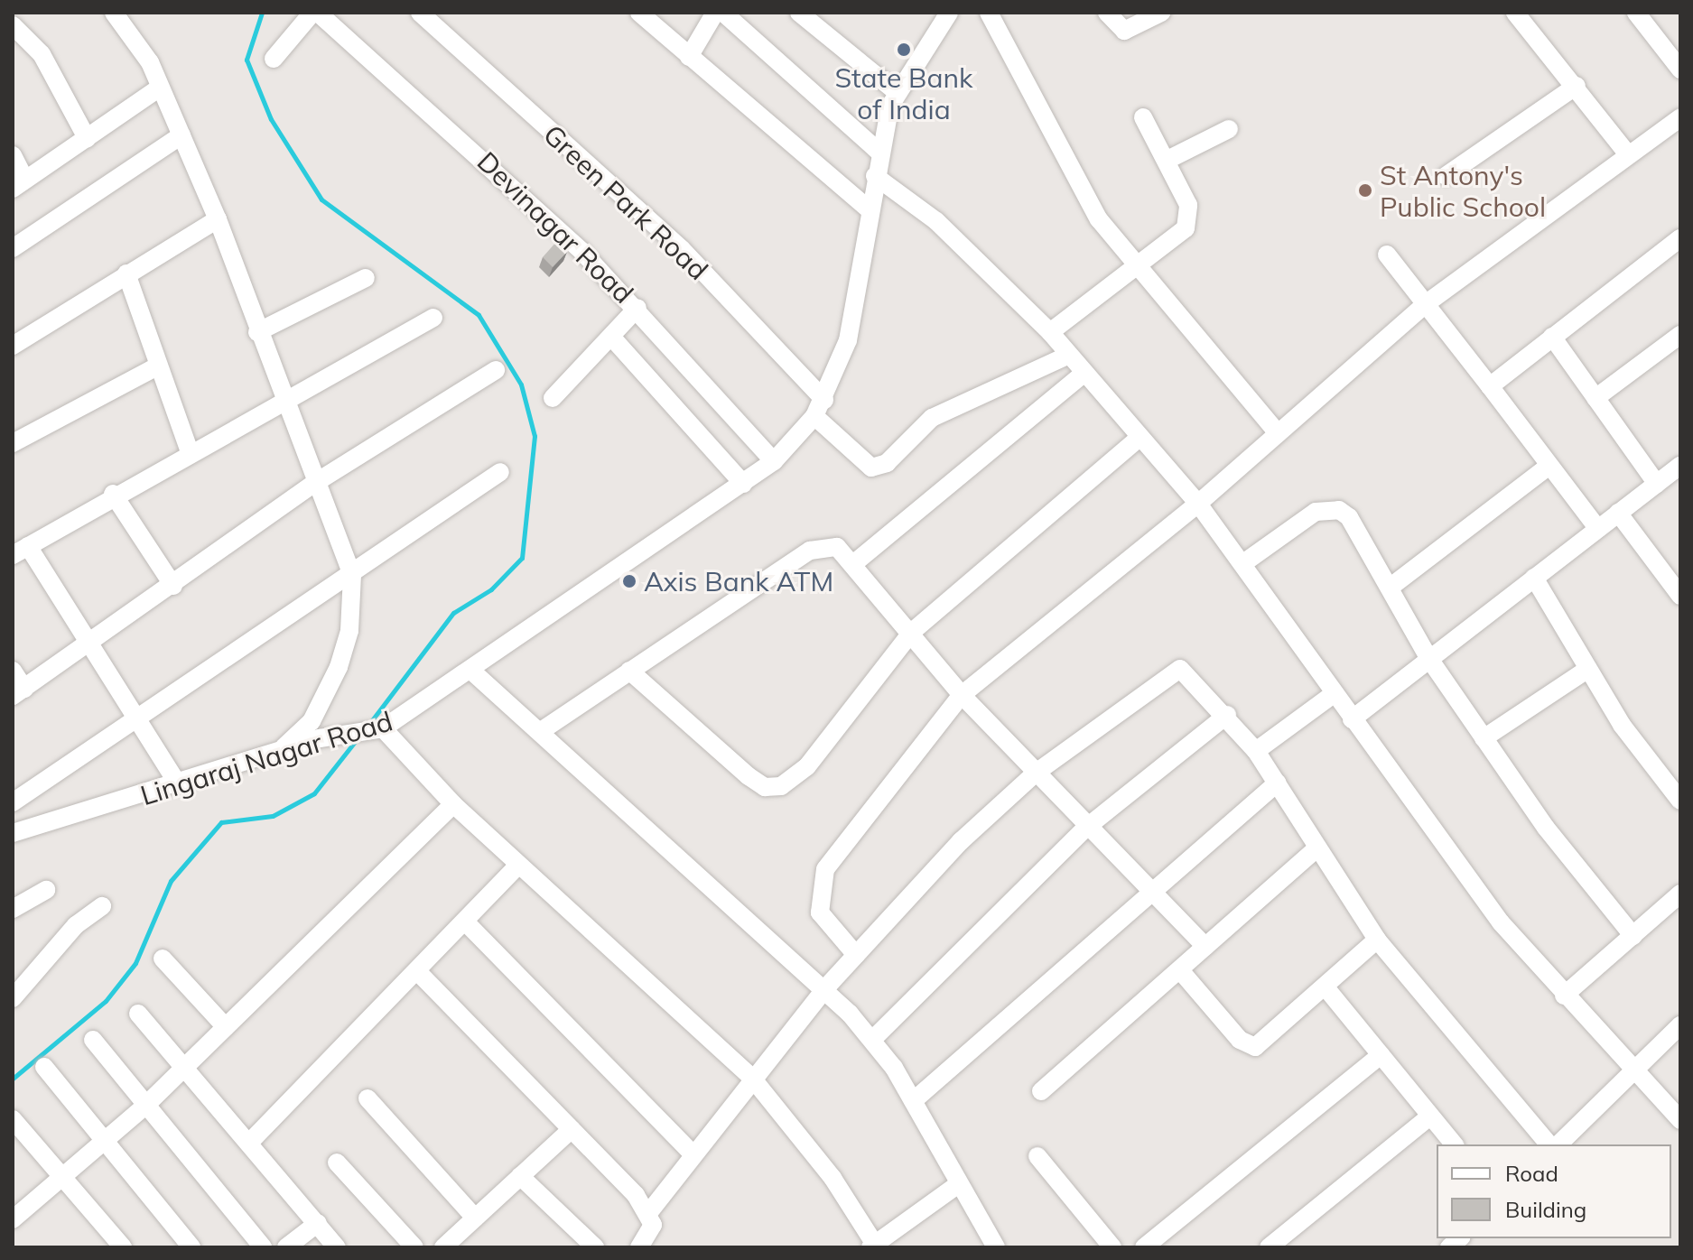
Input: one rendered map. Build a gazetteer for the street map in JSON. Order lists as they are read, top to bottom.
{
  "streets": {
    "street": ["Green Park Road", "Devinagar Road", "Lingaraj Nagar Road"]
  },
  "crossings": [
    ["Green Park Road", "Lingaraj Nagar Road"],
    ["Devinagar Road", "Lingaraj Nagar Road"]
  ],
  "places": ["State Bank of India", "St Antony's Public School", "Axis Bank ATM"],
  "legend": ["Road", "Building"]
}
